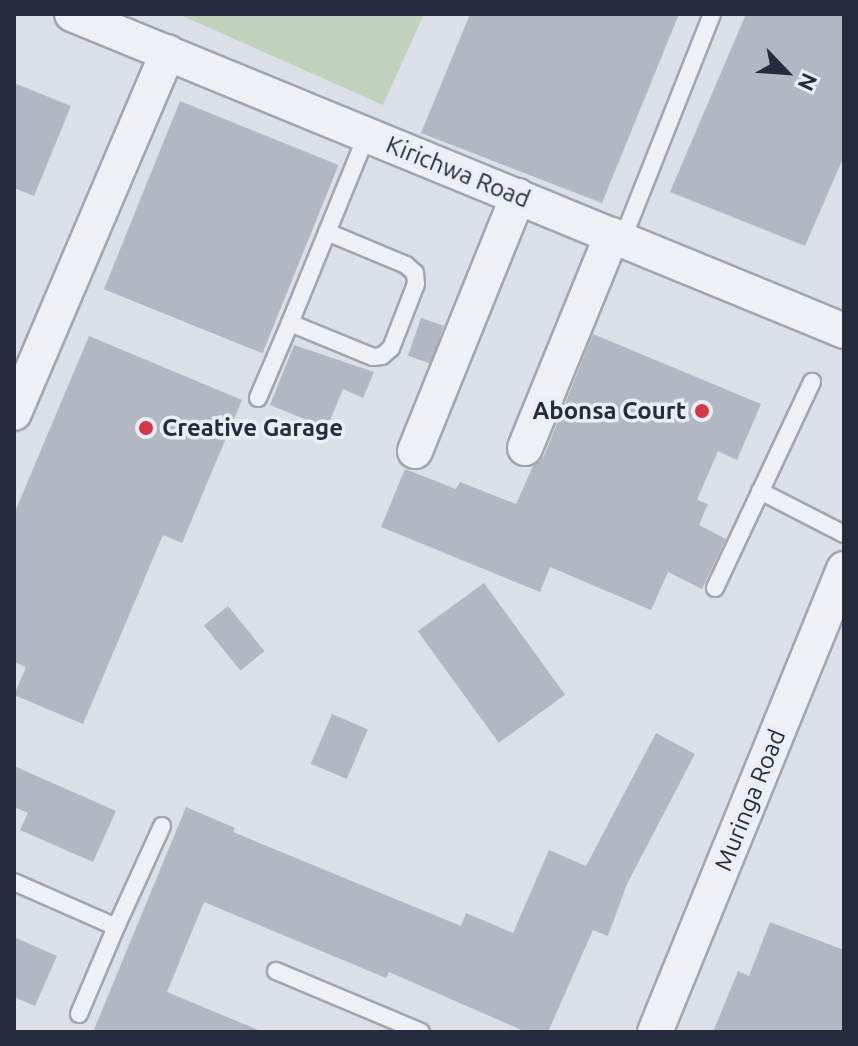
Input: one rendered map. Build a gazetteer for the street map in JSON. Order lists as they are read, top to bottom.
{
  "streets": {
    "street": ["Kirichwa Road", "Muringa Road"]
  },
  "places": ["Abonsa Court", "Creative Garage"],
  "north": "bottom right"
}
